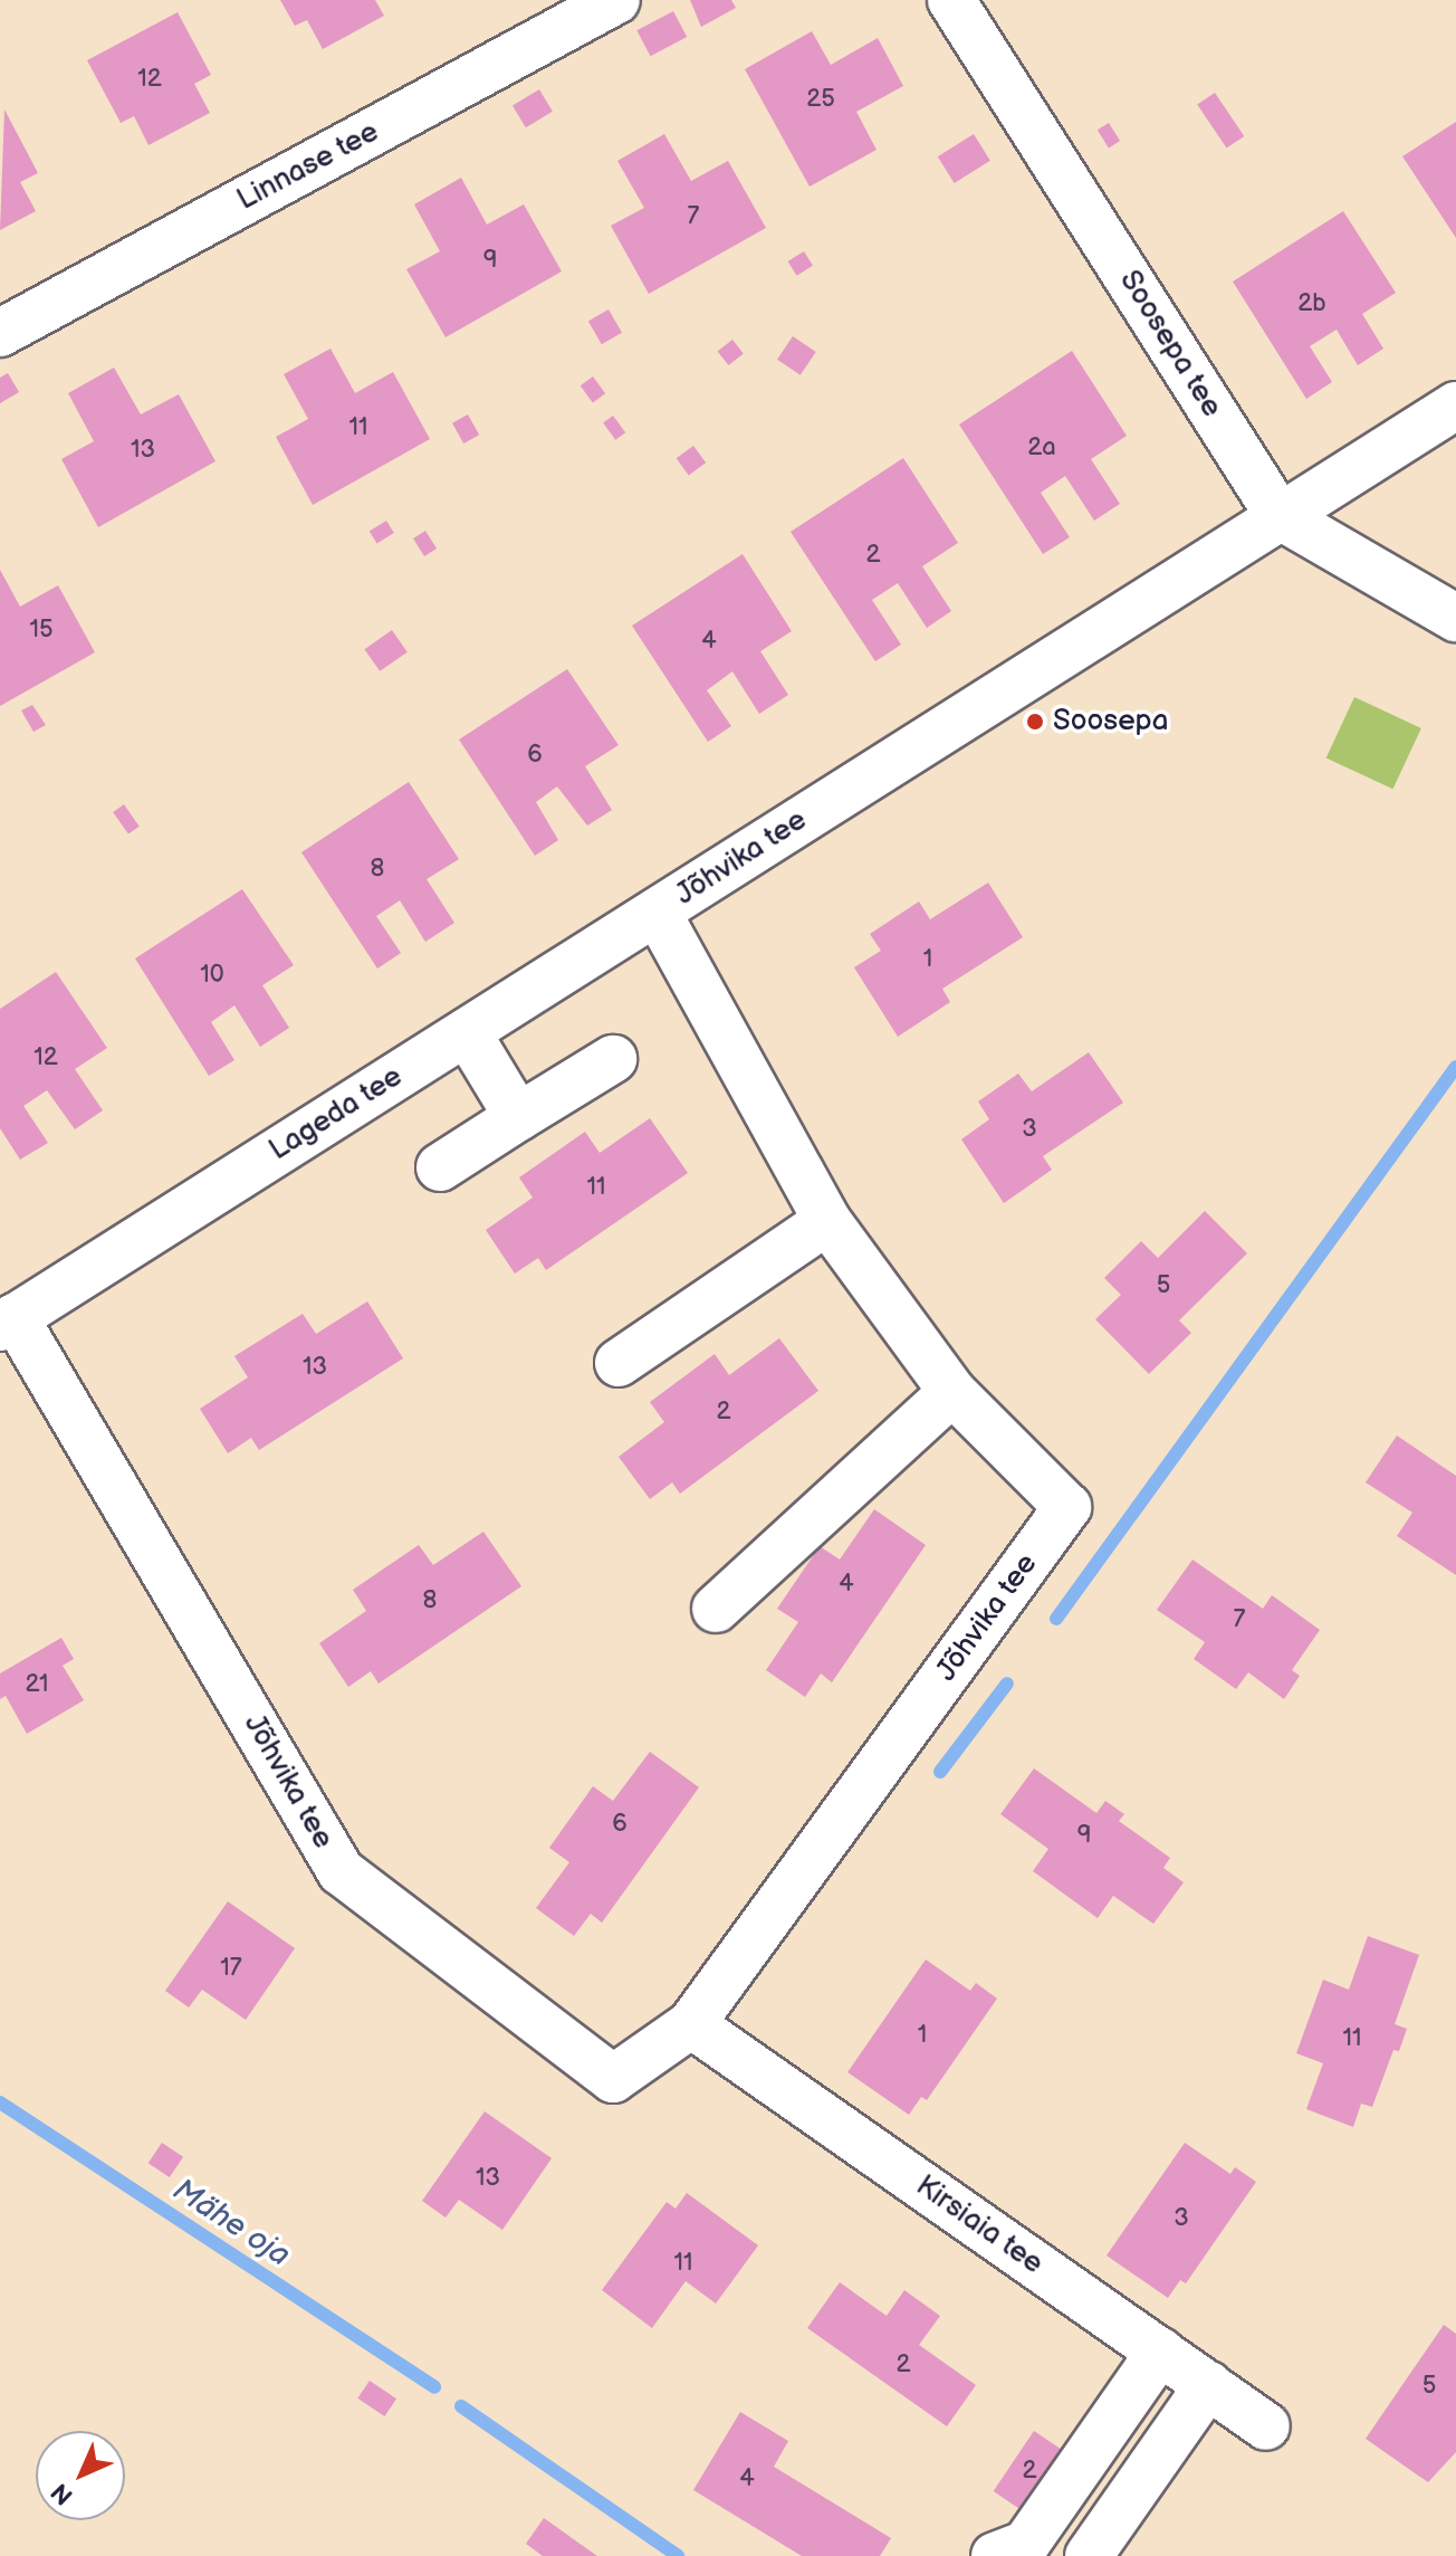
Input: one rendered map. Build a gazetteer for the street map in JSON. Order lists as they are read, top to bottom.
{
  "streets": {
    "street": [
      "Linnase tee",
      "Soosepa tee",
      "Jõhvika tee",
      "Lageda tee",
      "Kirsiaia tee"
    ]
  },
  "crossings": [
    ["Soosepa tee", "Jõhvika tee"],
    ["Jõhvika tee", "Lageda tee"],
    ["Jõhvika tee", "Kirsiaia tee"]
  ],
  "water": ["Mähe oja"],
  "places": ["Soosepa"],
  "house_numbers": [
    "12",
    "25",
    "7",
    "9",
    "2b",
    "11",
    "2a",
    "13",
    "2",
    "15",
    "4",
    "6",
    "8",
    "1",
    "10",
    "12",
    "3",
    "11",
    "5",
    "13",
    "2",
    "4",
    "8",
    "7",
    "21",
    "6",
    "9",
    "17",
    "1",
    "11",
    "13",
    "3",
    "11",
    "2",
    "5",
    "2",
    "4"
  ],
  "north": "bottom left"
}
